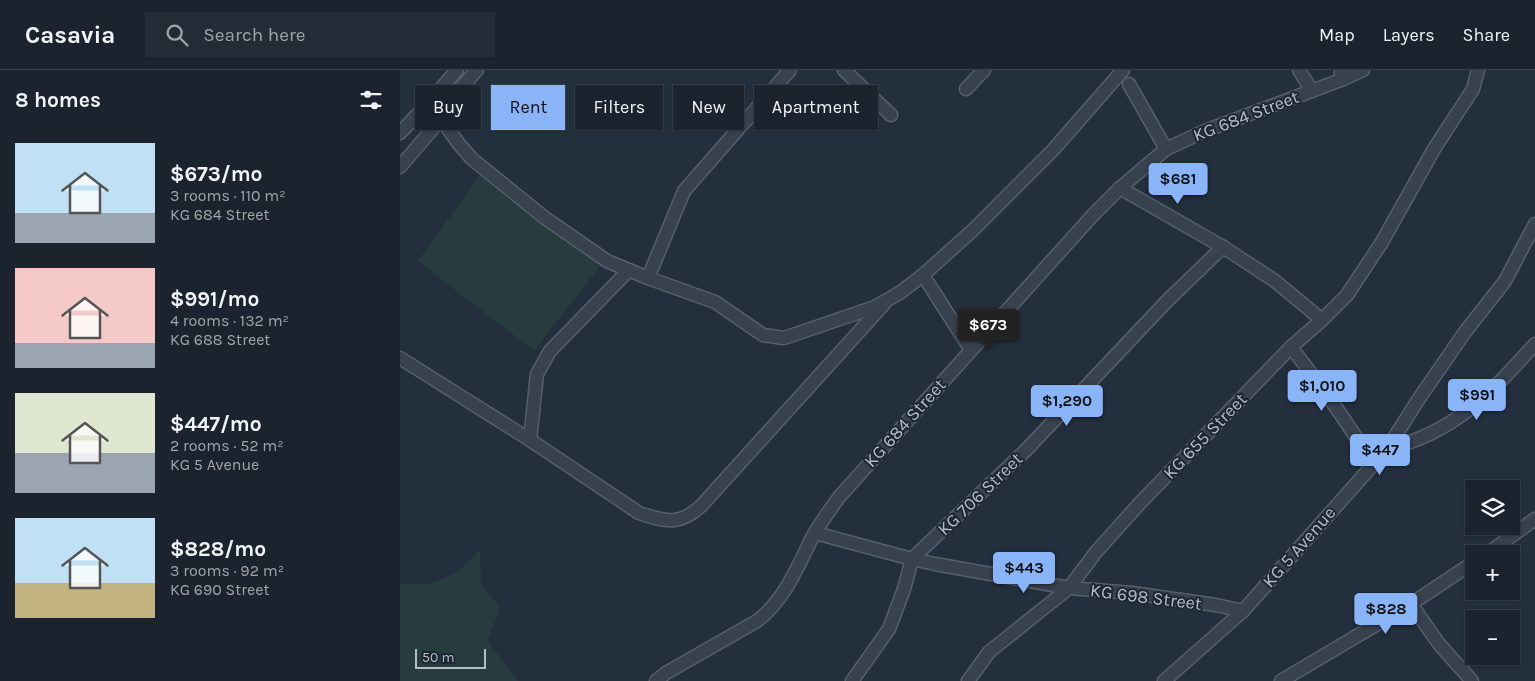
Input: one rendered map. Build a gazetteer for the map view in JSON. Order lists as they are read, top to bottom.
{
  "streets": {
    "street": [
      "KG 684 Street",
      "KG 655 Street",
      "KG 706 Street",
      "KG 5 Avenue",
      "KG 698 Street"
    ]
  },
  "crossings": [
    ["KG 684 Street", "KG 698 Street"],
    ["KG 655 Street", "KG 698 Street"],
    ["KG 706 Street", "KG 698 Street"],
    ["KG 5 Avenue", "KG 698 Street"]
  ],
  "scale_bar": "50 m",
  "page": {
    "header": "Casavia",
    "search": "Search here",
    "nav": ["Map", "Layers", "Share"],
    "heading": "8 homes",
    "chip": [
      "Buy",
      "Rent",
      "Filters",
      "New",
      "Apartment"
    ],
    "list": [
      {
        "name": "$673/mo",
        "note": "3 rooms · 110 m² · KG 684 Street"
      },
      {
        "name": "$991/mo",
        "note": "4 rooms · 132 m² · KG 688 Street"
      },
      {
        "name": "$447/mo",
        "note": "2 rooms · 52 m² · KG 5 Avenue"
      },
      {
        "name": "$828/mo",
        "note": "3 rooms · 92 m² · KG 690 Street"
      }
    ],
    "price": [
      "$681",
      "$673",
      "$1,010",
      "$991",
      "$1,290",
      "$447",
      "$443",
      "$828"
    ],
    "map_buttons": ["+", "−"],
    "scale": "50 m"
  }
}
